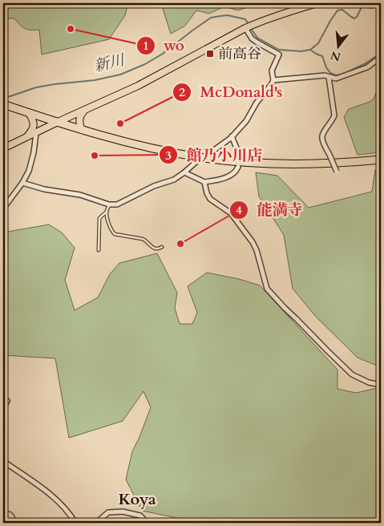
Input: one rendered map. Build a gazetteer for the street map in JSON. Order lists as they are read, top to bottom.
{
  "districts": ["Koya"],
  "water": ["新川"],
  "places": {
    "other": [
      "wo",
      "McDonald's",
      "館乃小川店",
      "能満寺"
    ],
    "transit": ["前高谷"]
  },
  "north": "bottom"
}
